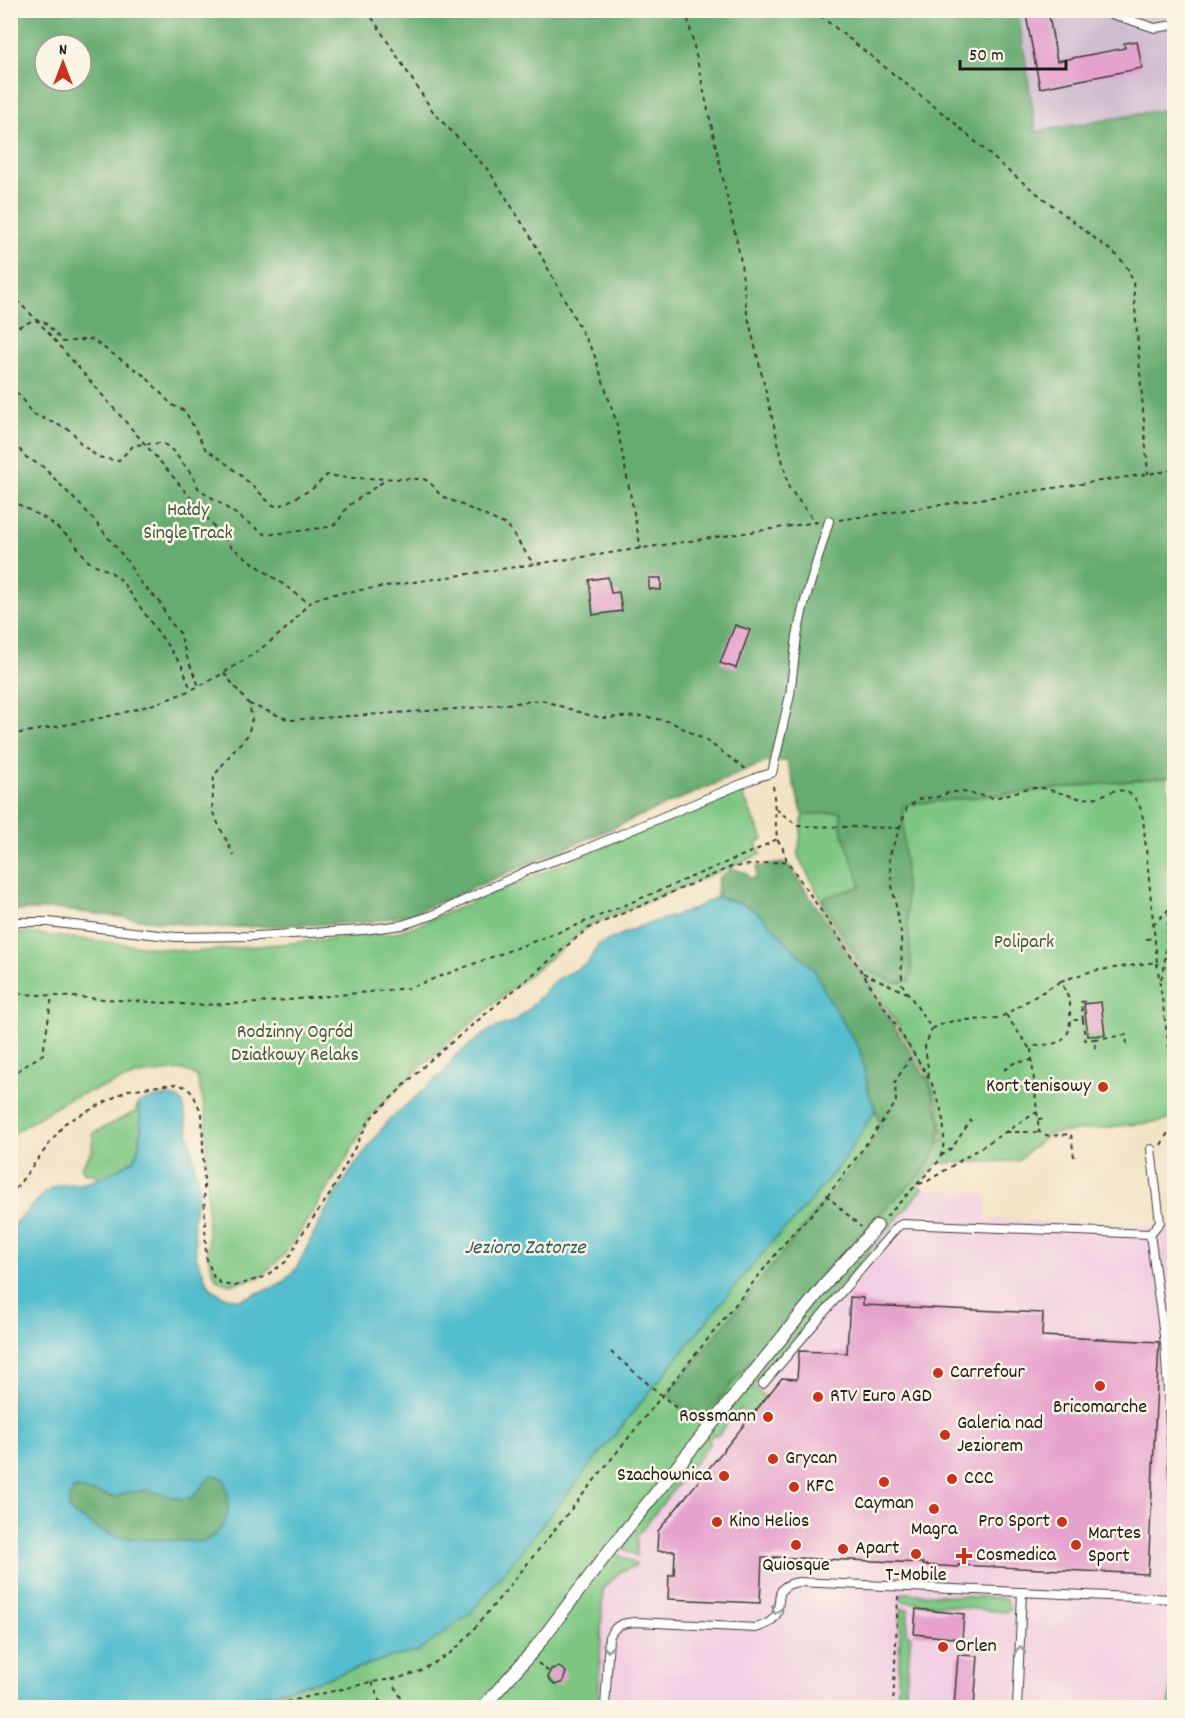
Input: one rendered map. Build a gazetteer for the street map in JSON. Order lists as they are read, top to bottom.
{
  "water": ["Jezioro Zatorze"],
  "parks": ["Hałdy Single Track", "Polipark", "Rodzinny Ogród Działkowy Relaks"],
  "places": {
    "other": [
      "Kort tenisowy",
      "Carrefour",
      "Bricomarche",
      "RTV Euro AGD",
      "Rossmann",
      "Galeria nad Jeziorem",
      "Grycan",
      "Szachownica",
      "CCC",
      "Cayman",
      "KFC",
      "Magra",
      "Kino Helios",
      "Pro Sport",
      "Quiosque",
      "Martes Sport",
      "Apart",
      "T-Mobile",
      "Orlen"
    ],
    "health": ["Cosmedica"]
  },
  "scale_bar": "50 m",
  "north": "top"
}
